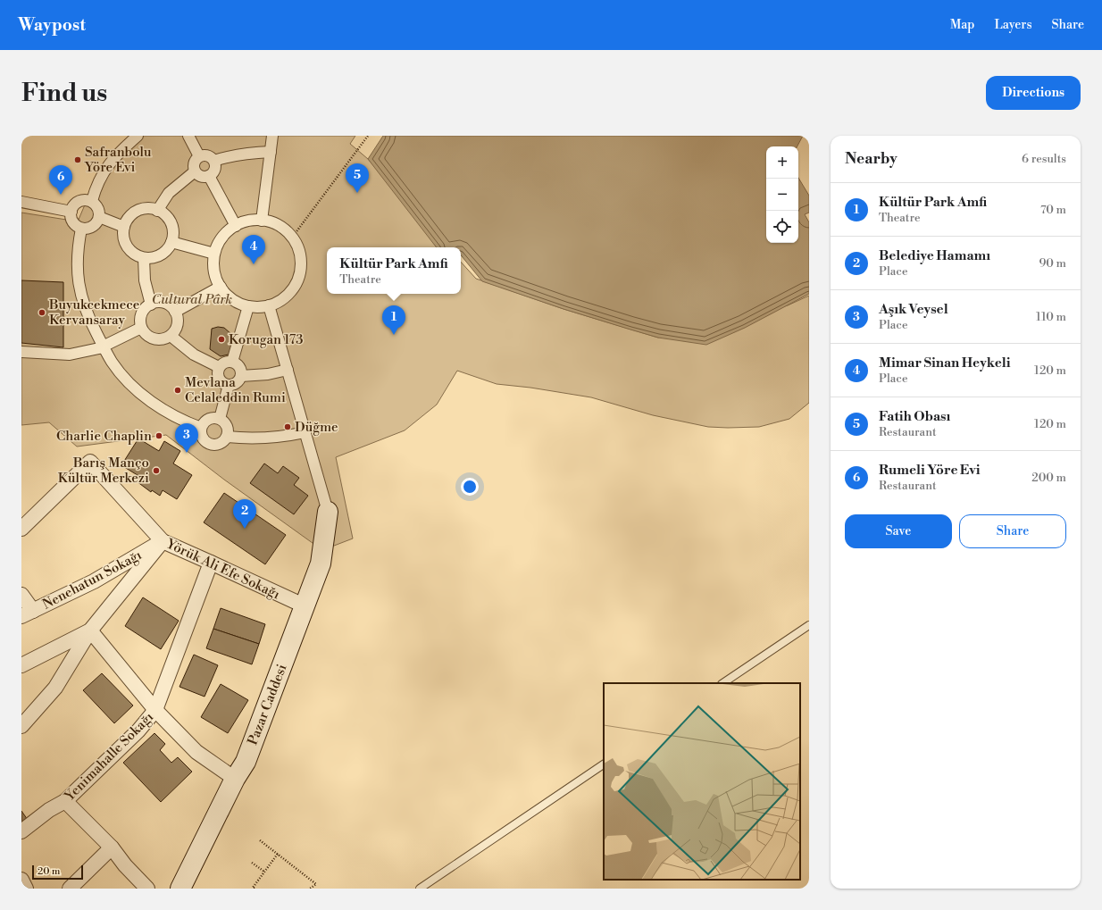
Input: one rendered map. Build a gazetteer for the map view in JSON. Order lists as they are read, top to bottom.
{
  "streets": {
    "main road": ["Pazar Caddesi"],
    "street": ["Yörük Ali Efe Sokağı", "Nenehatun Sokağı", "Yenimahalle Sokağı"]
  },
  "crossings": [
    ["Yörük Ali Efe Sokağı", "Nenehatun Sokağı"],
    ["Yörük Ali Efe Sokağı", "Pazar Caddesi"],
    ["Yörük Ali Efe Sokağı", "Yenimahalle Sokağı"]
  ],
  "parks": ["Cultural Park"],
  "places": [
    "Safranbolu Yöre Evi",
    "Buyukcekmece Kervansaray",
    "Korugan 173",
    "Mevlana Celaleddin Rumi",
    "Düğme",
    "Charlie Chaplin",
    "Barış Manço Kültür Merkezi"
  ],
  "scale_bar": "20 m",
  "page": {
    "header": "Waypost",
    "nav": ["Map", "Layers", "Share"],
    "buttons": [
      "Directions",
      ["Save", "Share"]
    ],
    "title": "Find us",
    "heading": ["Nearby", "6 results"],
    "map_buttons": ["+", "−"],
    "pins": [
      "5",
      "6",
      "4",
      "1",
      "3",
      "2"
    ],
    "list": [
      {
        "mark": "1",
        "name": "Kültür Park Amfi",
        "note": "Theatre",
        "value": "70 m"
      },
      {
        "mark": "2",
        "name": "Belediye Hamamı",
        "note": "Place",
        "value": "90 m"
      },
      {
        "mark": "3",
        "name": "Aşık Veysel",
        "note": "Place",
        "value": "110 m"
      },
      {
        "mark": "4",
        "name": "Mimar Sinan Heykeli",
        "note": "Place",
        "value": "120 m"
      },
      {
        "mark": "5",
        "name": "Fatih Obası",
        "note": "Restaurant",
        "value": "120 m"
      },
      {
        "mark": "6",
        "name": "Rumeli Yöre Evi",
        "note": "Restaurant",
        "value": "200 m"
      }
    ],
    "popup": ["Kültür Park Amfi", "Theatre"],
    "scale": "20 m"
  }
}
